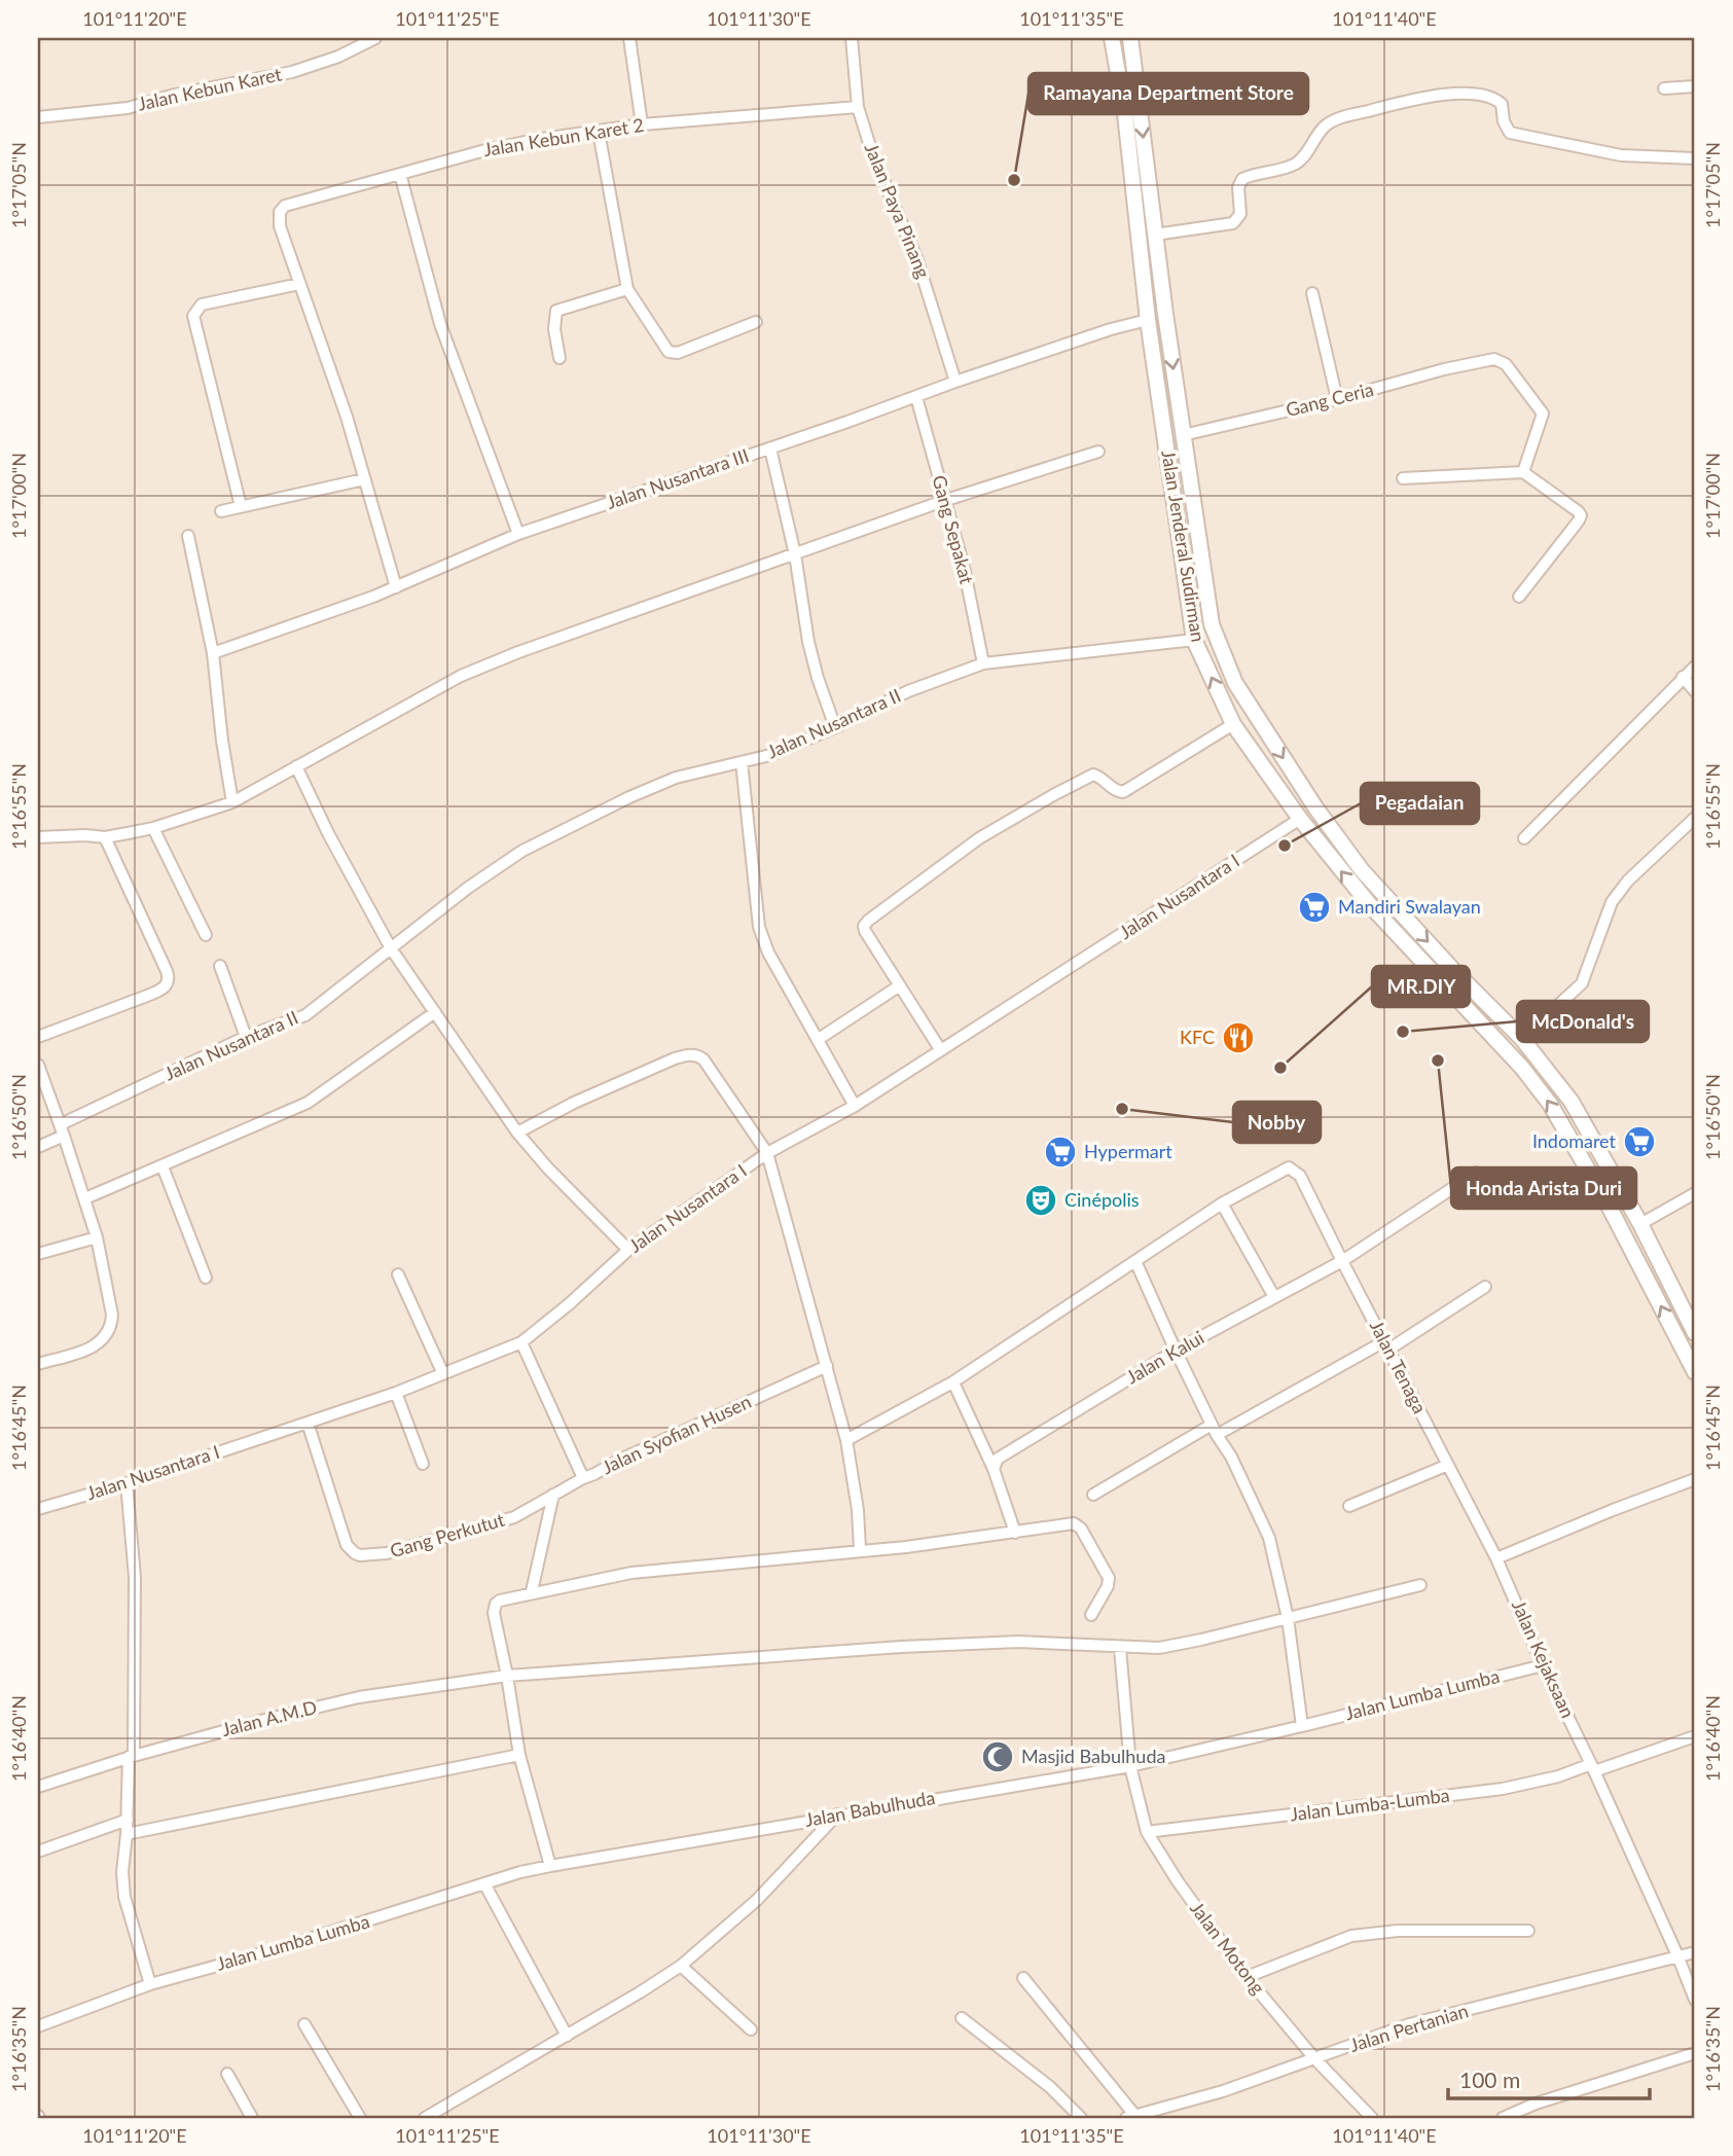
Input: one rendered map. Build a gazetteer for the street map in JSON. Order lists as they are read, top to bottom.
{
  "streets": {
    "street": [
      "Jalan Kebun Karet",
      "Jalan Kebun Karet 2",
      "Jalan Paya Pinang",
      "Gang Ceria",
      "Jalan Nusantara III",
      "Gang Sepakat",
      "Jalan Jenderal Sudirman",
      "Jalan Nusantara II",
      "Jalan Nusantara I",
      "Jalan Kalui",
      "Jalan Tenaga",
      "Jalan Syofian Husen",
      "Gang Perkutut",
      "Jalan Kejaksaan",
      "Jalan Lumba Lumba",
      "Jalan A.M.D",
      "Jalan Lumba-Lumba",
      "Jalan Babulhuda",
      "Jalan Motong",
      "Jalan Pertanian"
    ]
  },
  "crossings": [
    ["Jalan Kebun Karet 2", "Jalan Paya Pinang"],
    ["Jalan Paya Pinang", "Jalan Nusantara III"],
    ["Gang Ceria", "Jalan Jenderal Sudirman"],
    ["Jalan Nusantara III", "Gang Sepakat"],
    ["Jalan Nusantara III", "Jalan Jenderal Sudirman"],
    ["Gang Sepakat", "Jalan Nusantara II"],
    ["Jalan Jenderal Sudirman", "Jalan Nusantara II"],
    ["Jalan Jenderal Sudirman", "Jalan Nusantara I"],
    ["Jalan Nusantara I", "Jalan Syofian Husen"],
    ["Jalan Nusantara I", "Gang Perkutut"],
    ["Jalan Kalui", "Jalan Tenaga"],
    ["Jalan Tenaga", "Jalan Kejaksaan"],
    ["Jalan Syofian Husen", "Gang Perkutut"],
    ["Jalan Kejaksaan", "Jalan Lumba Lumba"],
    ["Jalan Kejaksaan", "Jalan Lumba-Lumba"],
    ["Jalan Kejaksaan", "Jalan Pertanian"],
    ["Jalan Lumba Lumba", "Jalan Babulhuda"],
    ["Jalan A.M.D", "Jalan Motong"],
    ["Jalan Lumba-Lumba", "Jalan Motong"],
    ["Jalan Babulhuda", "Jalan Motong"],
    ["Jalan Motong", "Jalan Pertanian"]
  ],
  "places": {
    "other": [
      "Ramayana Department Store",
      "Pegadaian",
      "McDonald's",
      "Honda Arista Duri",
      "MR.DIY",
      "Nobby"
    ],
    "supermarket": ["Mandiri Swalayan", "Indomaret", "Hypermart"],
    "restaurant": ["KFC"],
    "theatre": ["Cinépolis"],
    "mosque": ["Masjid Babulhuda"]
  },
  "scale_bar": "100 m",
  "coordinates": [
    "101°11'20\"E",
    "101°11'25\"E",
    "101°11'30\"E",
    "101°11'35\"E",
    "101°11'40\"E",
    "1°17'05\"N",
    "1°17'00\"N",
    "1°16'55\"N",
    "1°16'50\"N",
    "1°16'45\"N",
    "1°16'40\"N",
    "1°16'35\"N"
  ]
}
